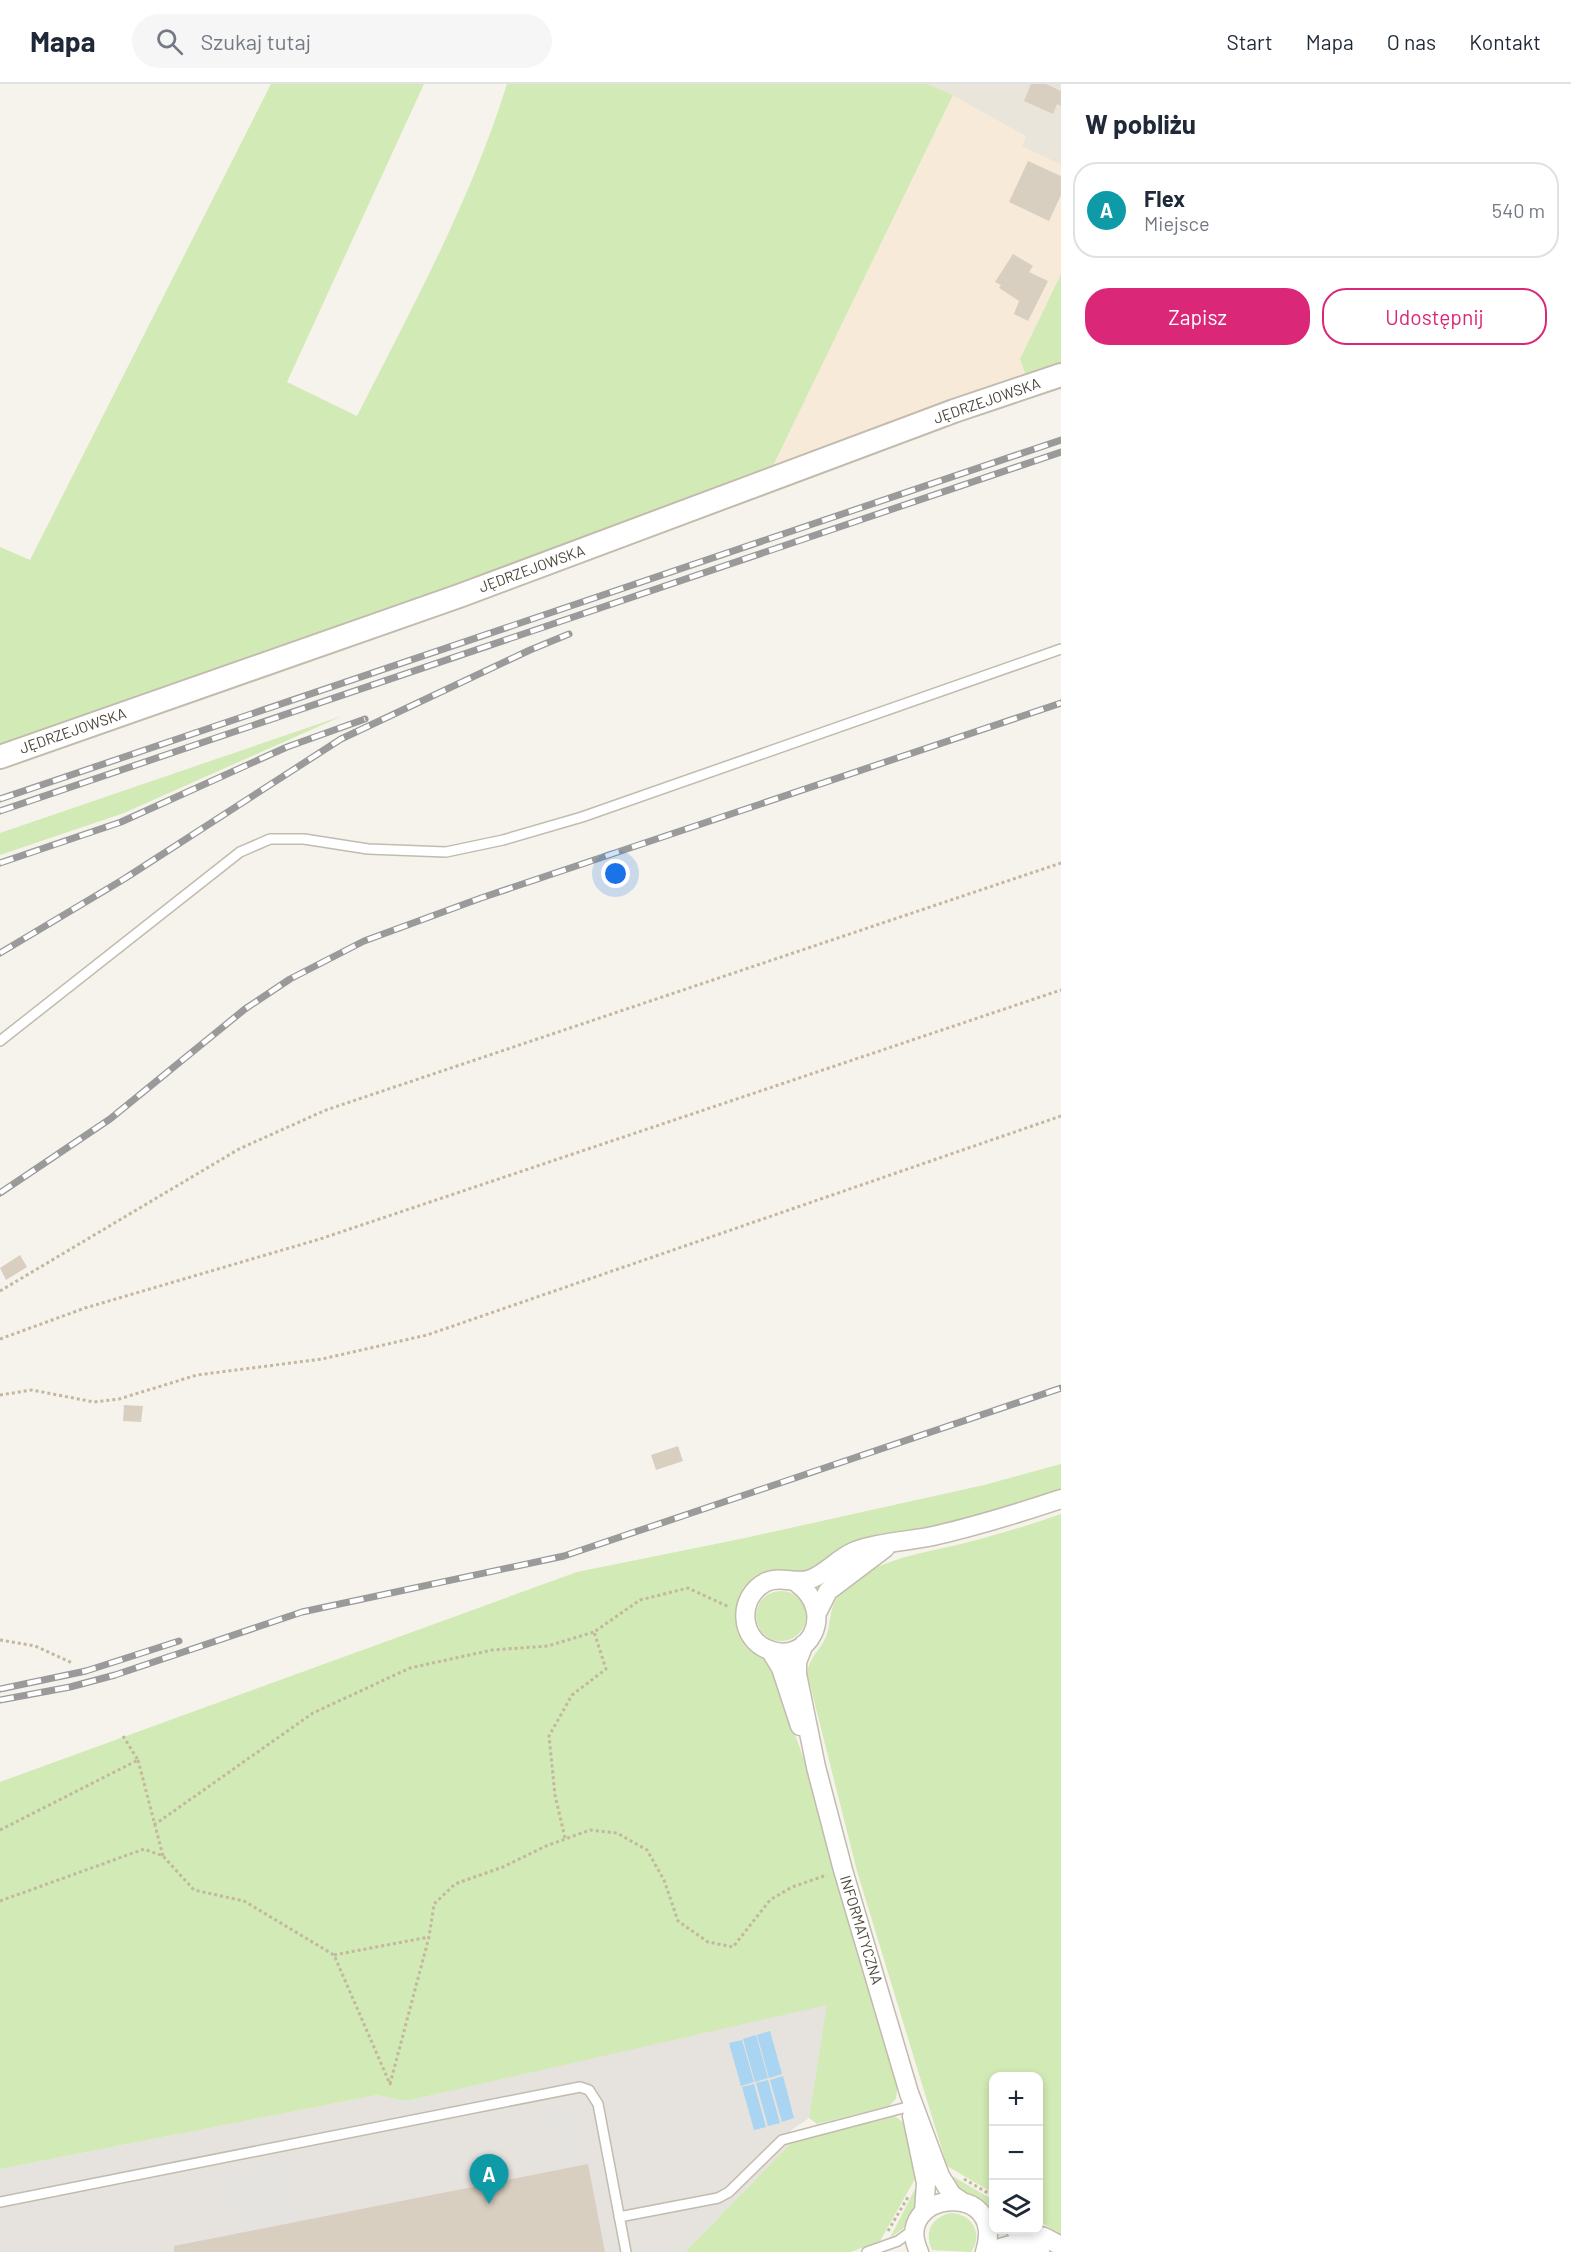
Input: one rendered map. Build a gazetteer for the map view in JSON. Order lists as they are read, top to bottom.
{
  "streets": {
    "street": ["JĘDRZEJOWSKA", "INFORMATYCZNA"]
  },
  "page": {
    "header": "Mapa",
    "search": "Szukaj tutaj",
    "nav": [
      "Start",
      "Mapa",
      "O nas",
      "Kontakt"
    ],
    "heading": "W pobliżu",
    "list": [
      {
        "mark": "A",
        "name": "Flex",
        "note": "Miejsce",
        "value": "540 m"
      }
    ],
    "buttons": ["Zapisz", "Udostępnij"],
    "map_buttons": ["+", "−"],
    "pins": "A"
  }
}
